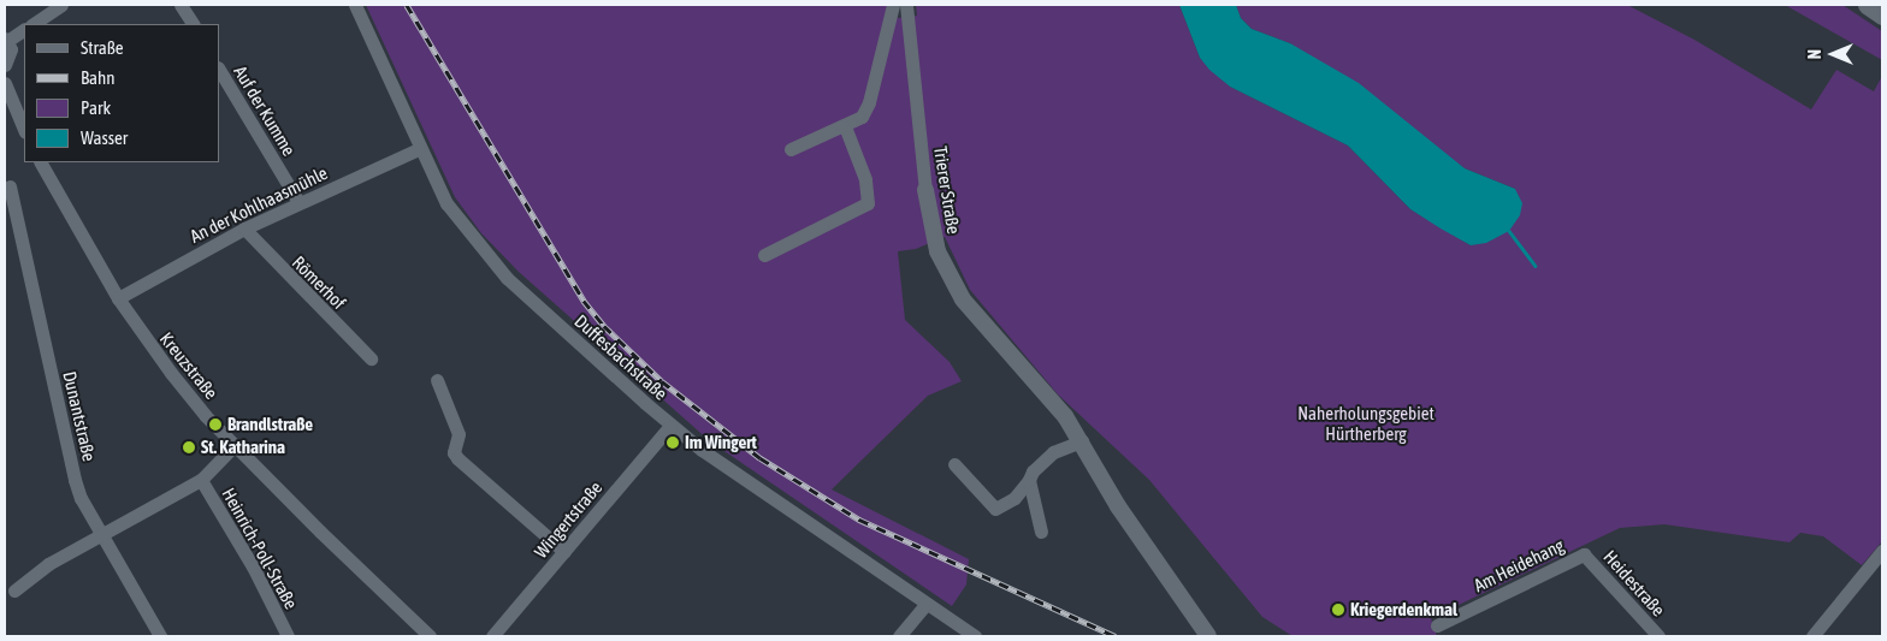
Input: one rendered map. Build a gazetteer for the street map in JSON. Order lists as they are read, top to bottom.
{
  "streets": {
    "street": [
      "Auf der Kumme",
      "Trierer Straße",
      "An der Kohlhaasmühle",
      "Römerhof",
      "Duffesbachstraße",
      "Kreuzstraße",
      "Dunantstraße",
      "Wingertstraße",
      "Heinrich-Poll-Straße",
      "Am Heidehang",
      "Heidestraße"
    ]
  },
  "crossings": [
    ["Auf der Kumme", "An der Kohlhaasmühle"],
    ["An der Kohlhaasmühle", "Römerhof"],
    ["An der Kohlhaasmühle", "Duffesbachstraße"],
    ["An der Kohlhaasmühle", "Kreuzstraße"],
    ["Duffesbachstraße", "Wingertstraße"],
    ["Am Heidehang", "Heidestraße"]
  ],
  "parks": ["Naherholungsgebiet Hürtherberg"],
  "places": [
    "Brandlstraße",
    "Im Wingert",
    "St. Katharina",
    "Kriegerdenkmal"
  ],
  "legend": [
    "Straße",
    "Bahn",
    "Park",
    "Wasser"
  ],
  "north": "left"
}
